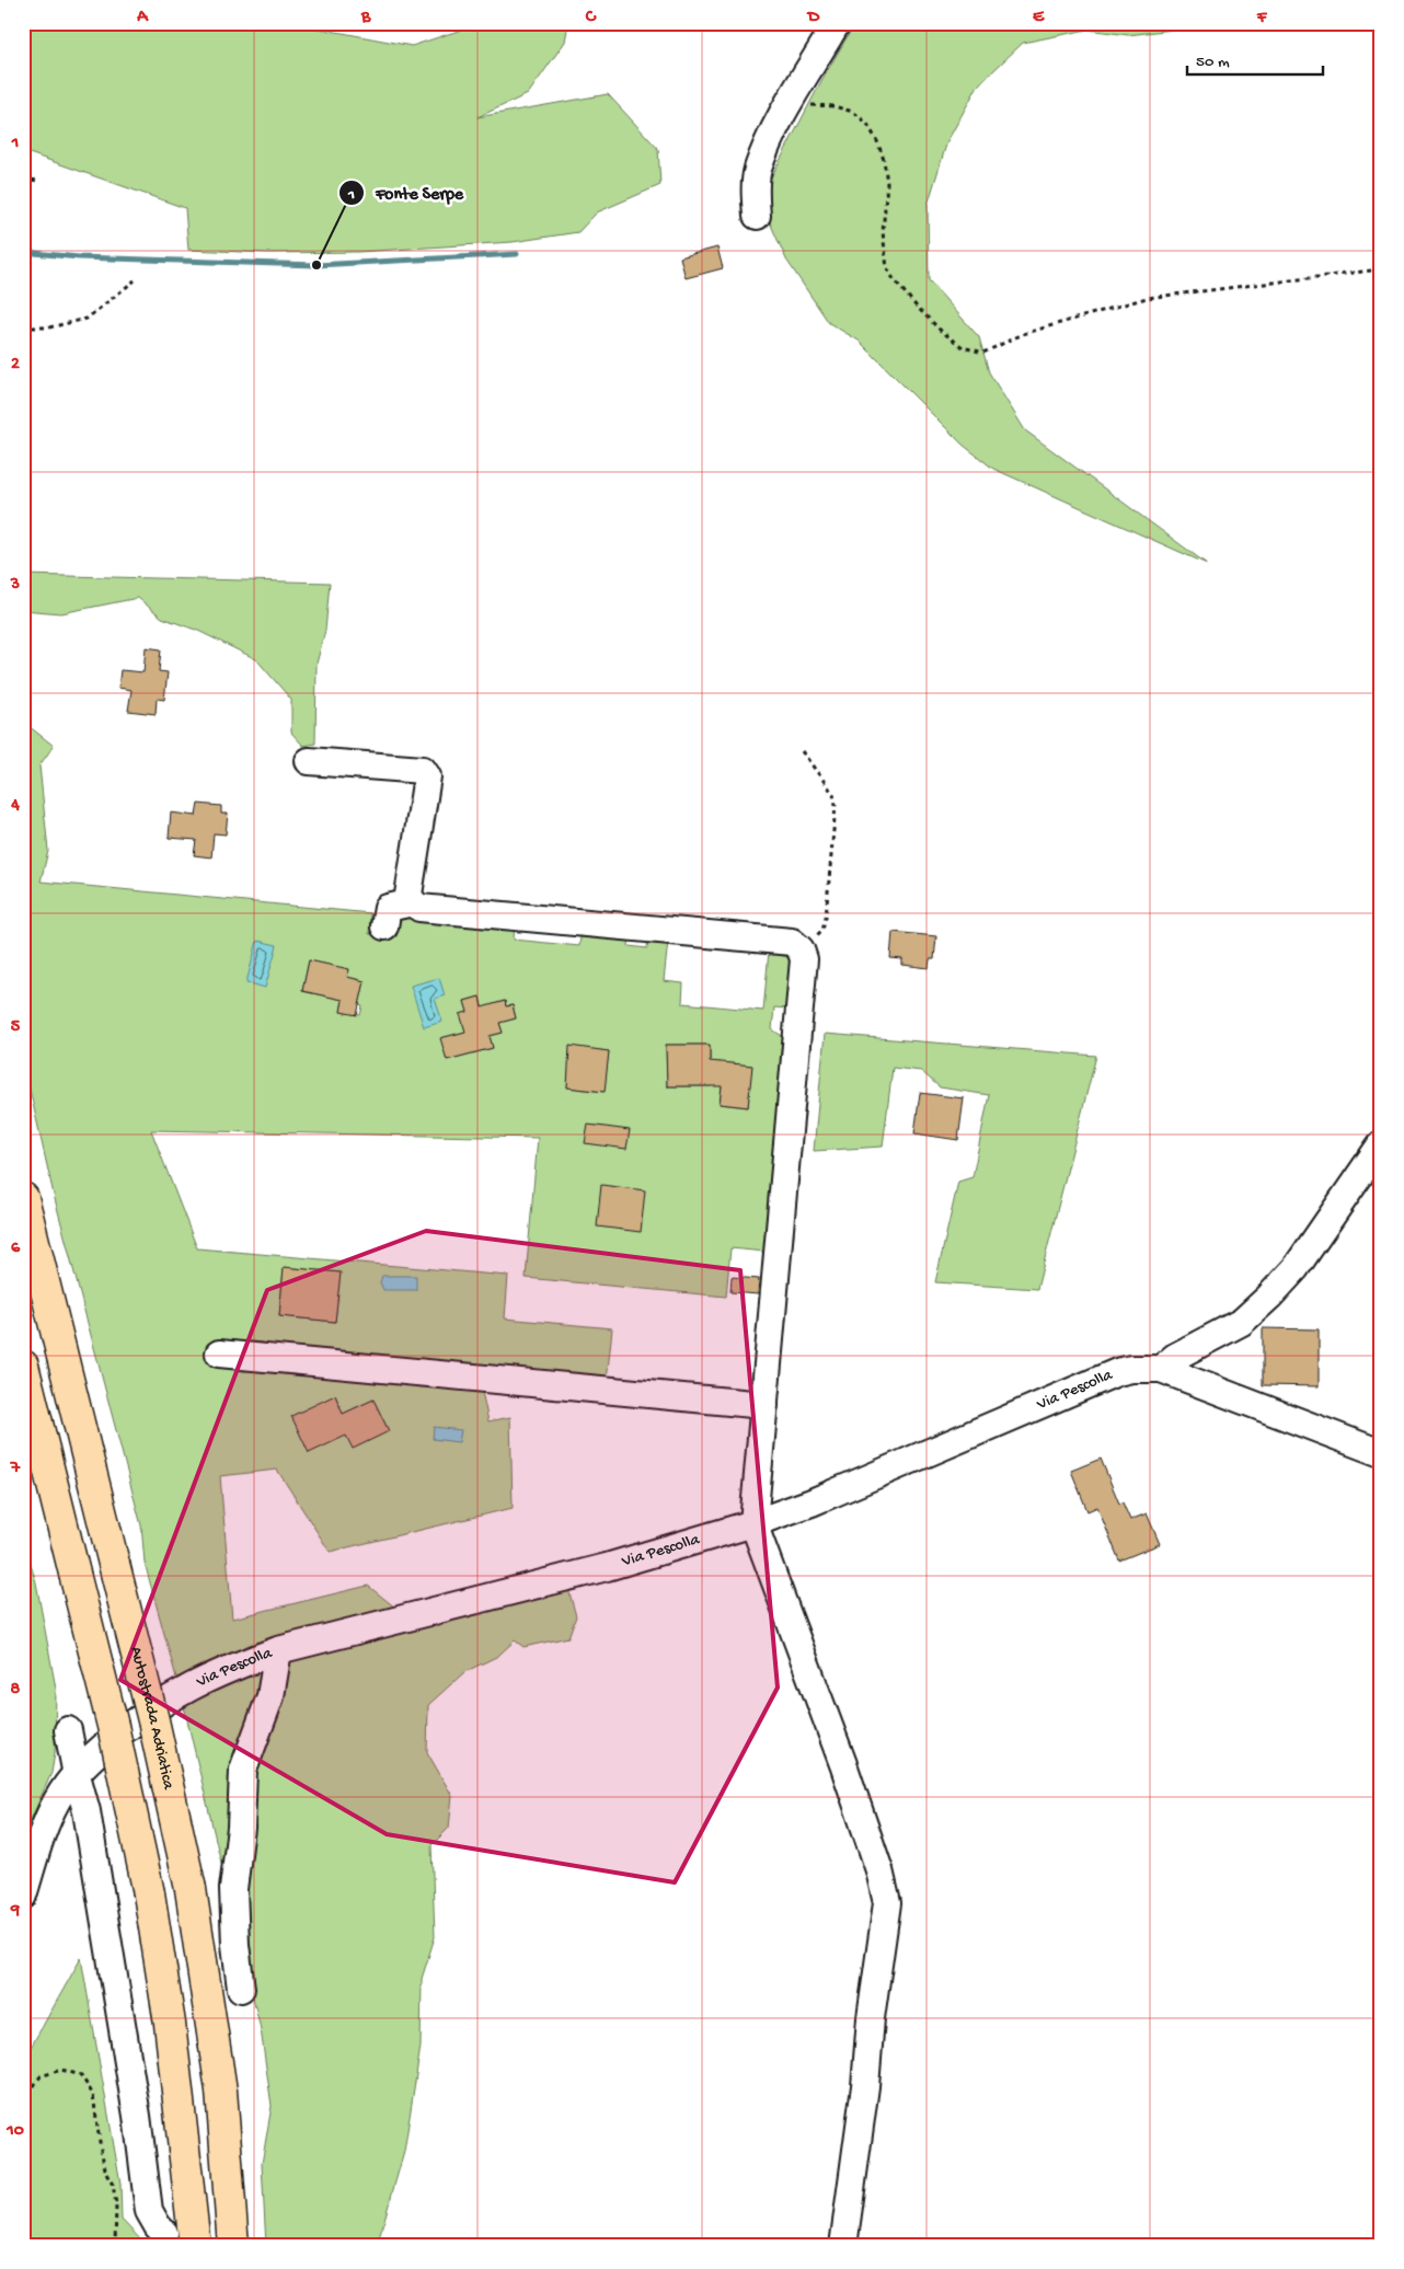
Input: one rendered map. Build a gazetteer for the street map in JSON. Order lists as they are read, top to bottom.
{
  "streets": {
    "highway": ["Autostrada Adriatica"],
    "street": ["Via Pescolla"]
  },
  "places": ["Fonte Serpe"],
  "scale_bar": "50 m",
  "grid": {
    "columns": [
      "A",
      "B",
      "C",
      "D",
      "E",
      "F"
    ],
    "rows": [
      "1",
      "2",
      "3",
      "4",
      "5",
      "6",
      "7",
      "8",
      "9",
      "10"
    ]
  }
}
